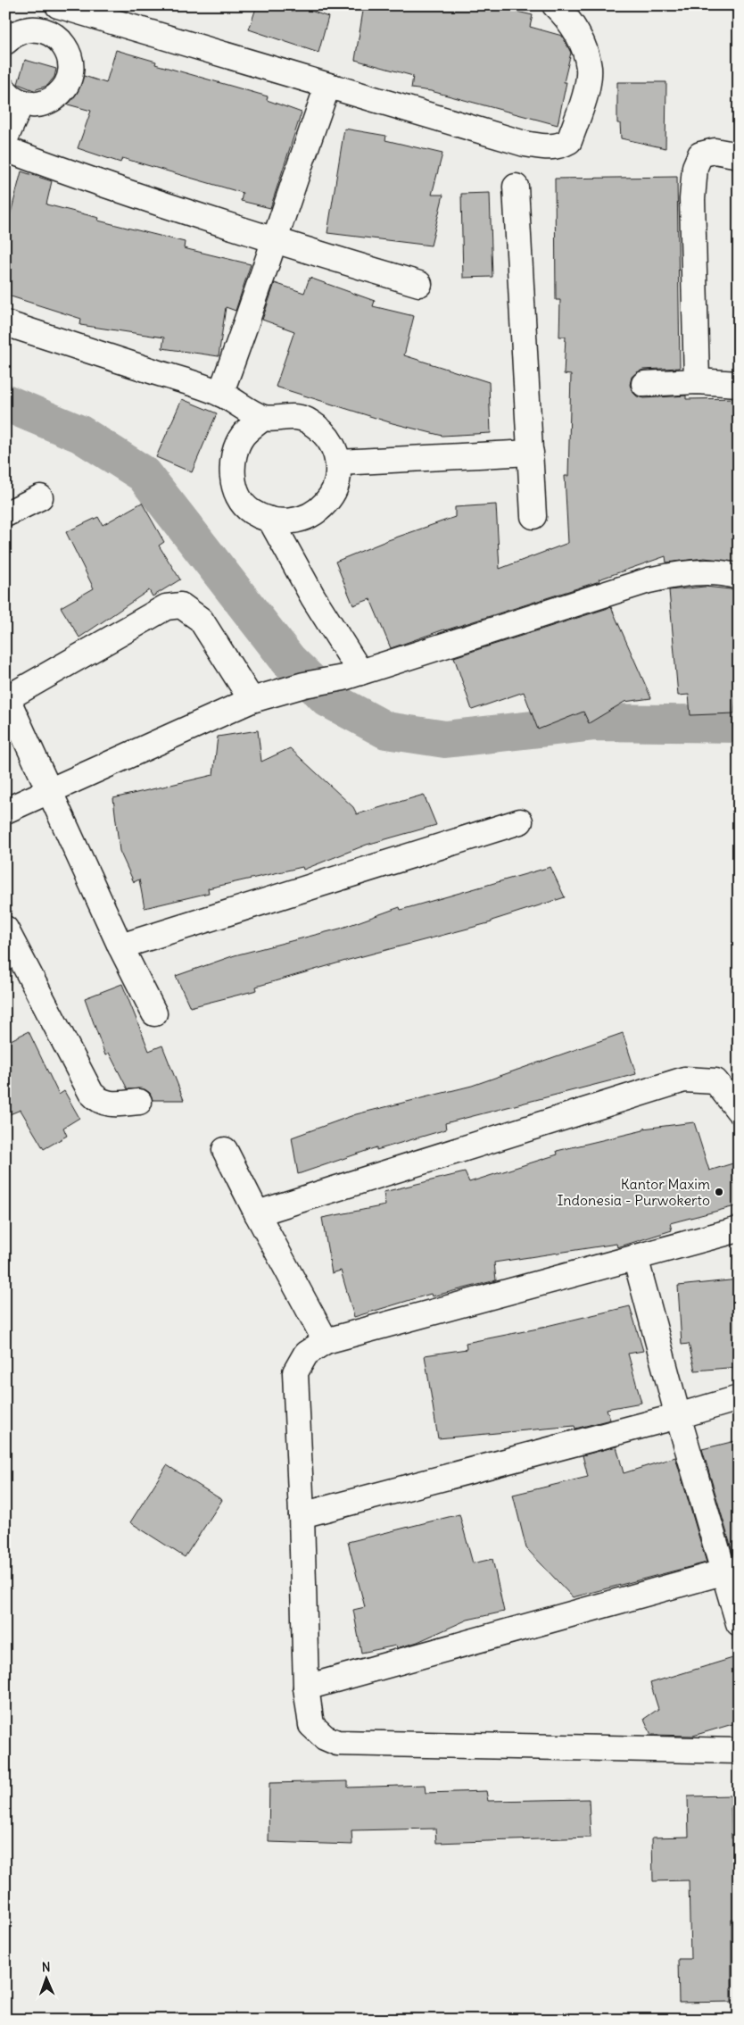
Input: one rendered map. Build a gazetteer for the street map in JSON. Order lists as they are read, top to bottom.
{
  "places": ["Kantor Maxim Indonesia - Purwokerto"],
  "north": "top"
}
